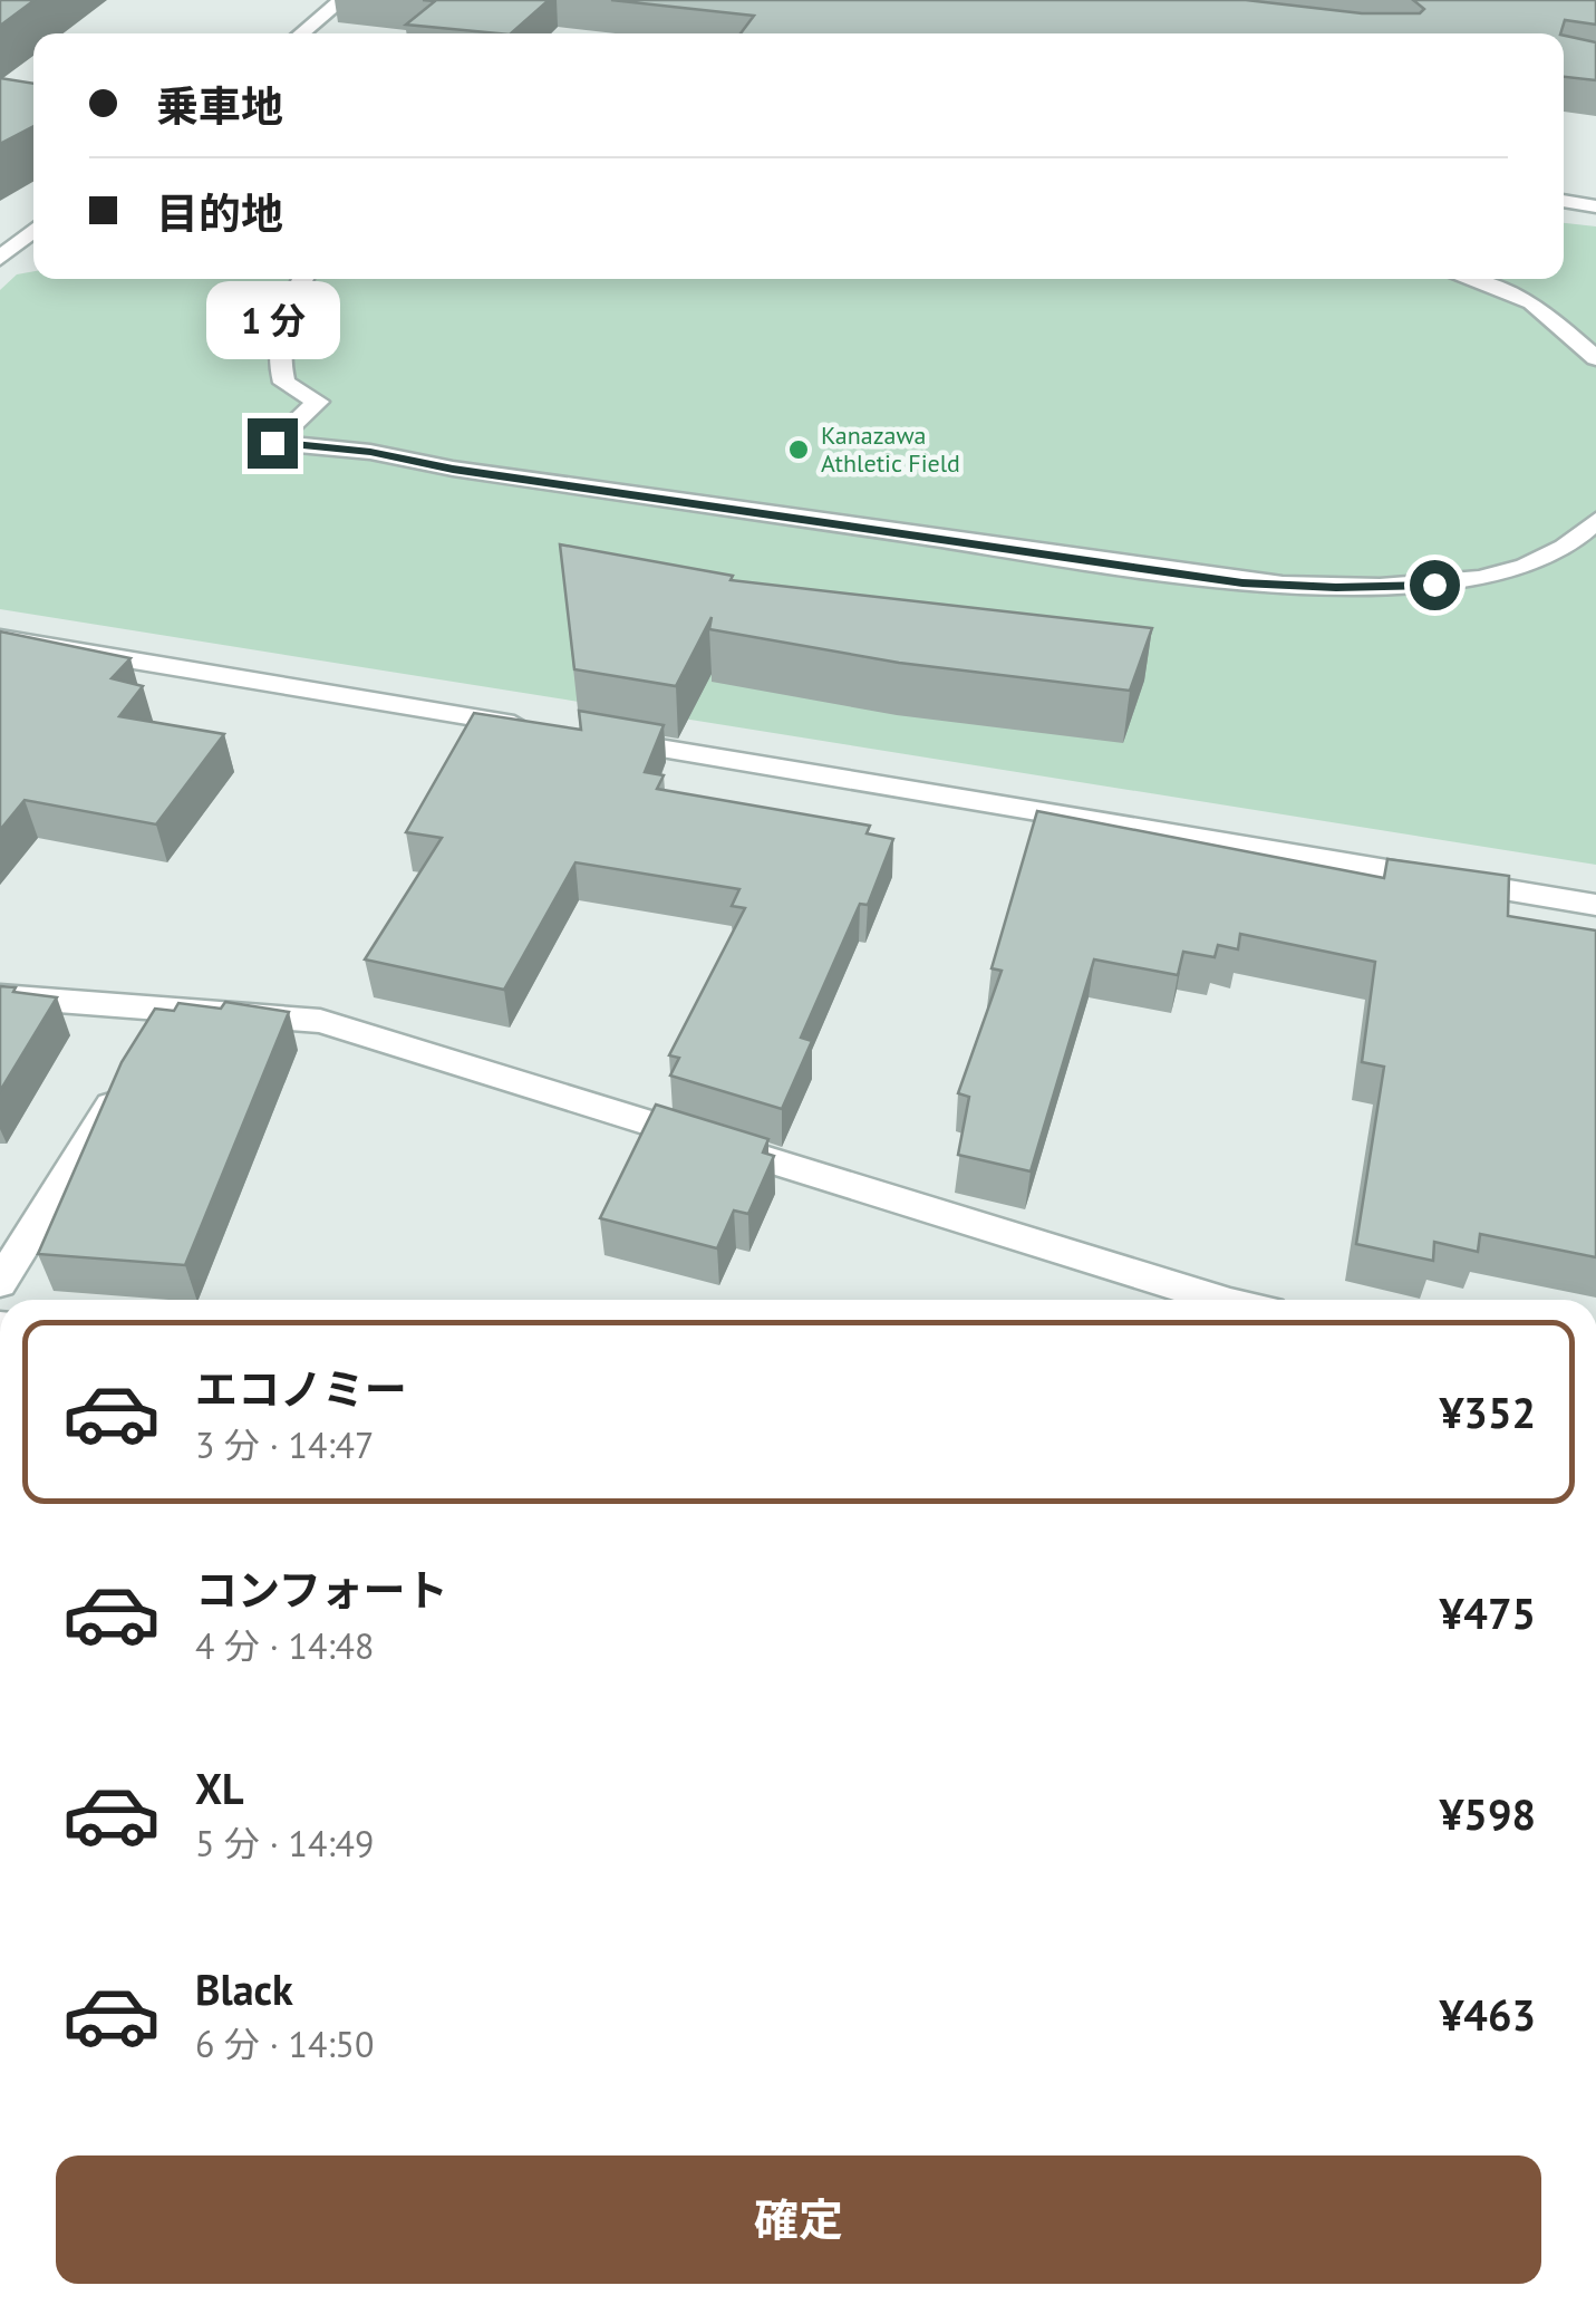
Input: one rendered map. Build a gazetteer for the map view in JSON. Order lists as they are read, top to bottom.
{
  "places": ["Kanazawa Athletic Field"],
  "page": {
    "banner": ["乗車地", "目的地"],
    "bubble": "1 分",
    "list": [
      {
        "name": "エコノミー",
        "note": "3 分 · 14:47",
        "value": "¥352"
      },
      {
        "name": "コンフォート",
        "note": "4 分 · 14:48",
        "value": "¥475"
      },
      {
        "name": "XL",
        "note": "5 分 · 14:49",
        "value": "¥598"
      },
      {
        "name": "Black",
        "note": "6 分 · 14:50",
        "value": "¥463"
      }
    ],
    "buttons": "確定"
  }
}
